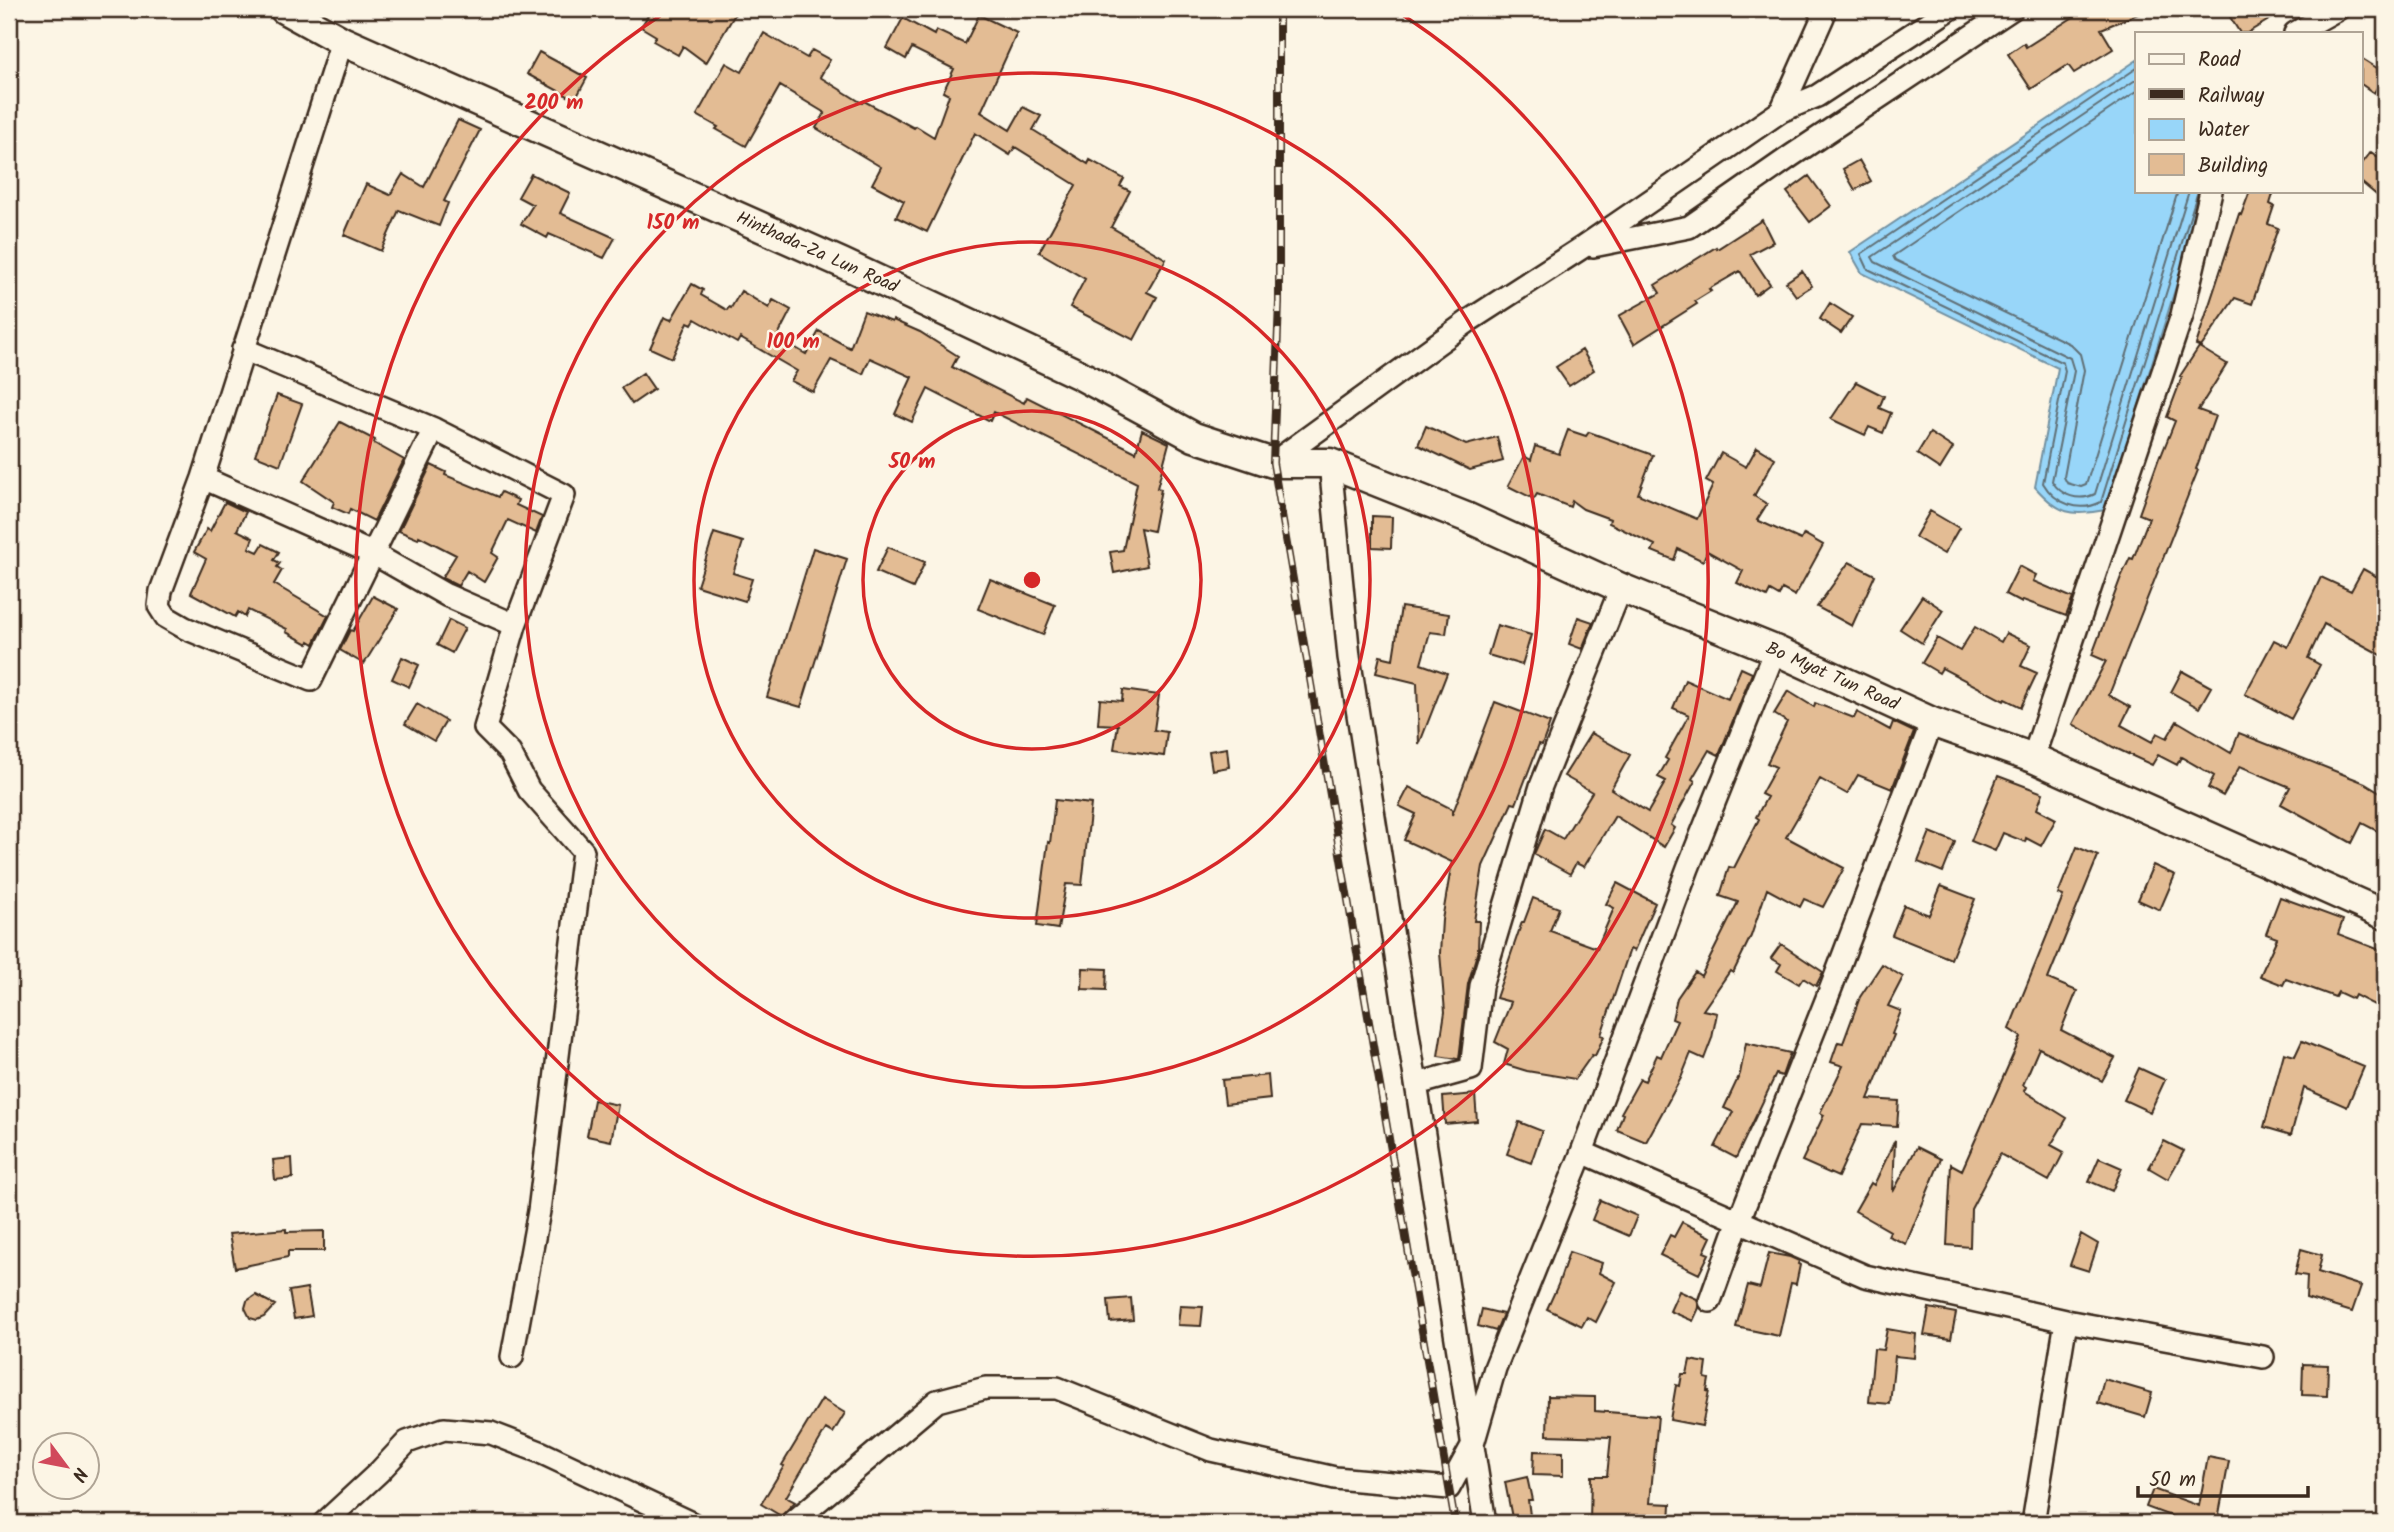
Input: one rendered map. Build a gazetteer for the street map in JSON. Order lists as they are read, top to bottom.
{
  "streets": {
    "main road": ["Hinthada-Za Lun Road", "Bo Myat Tun Road"]
  },
  "crossings": [
    ["Hinthada-Za Lun Road", "Bo Myat Tun Road"]
  ],
  "legend": [
    "Road",
    "Railway",
    "Water",
    "Building"
  ],
  "scale_bar": "50 m",
  "north": "bottom right",
  "rings": [
    "200 m",
    "150 m",
    "100 m",
    "50 m"
  ]
}
